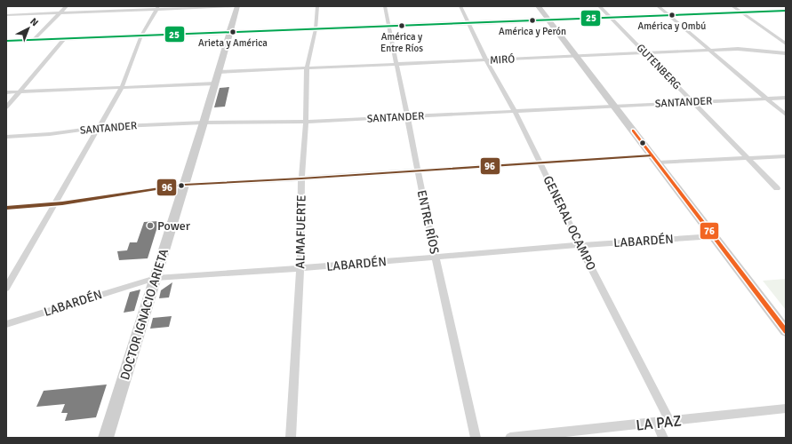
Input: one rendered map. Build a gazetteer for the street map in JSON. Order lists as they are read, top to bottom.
{
  "streets": {
    "street": [
      "MIRÓ",
      "GUTENBERG",
      "SANTANDER",
      "ENTRE RÍOS",
      "GENERAL OCAMPO",
      "ALMAFUERTE",
      "LABARDÉN",
      "DOCTOR IGNACIO ARIETA",
      "LA PAZ"
    ]
  },
  "crossings": [
    ["MIRÓ", "GUTENBERG"],
    ["MIRÓ", "ENTRE RÍOS"],
    ["MIRÓ", "GENERAL OCAMPO"],
    ["MIRÓ", "ALMAFUERTE"],
    ["MIRÓ", "DOCTOR IGNACIO ARIETA"],
    ["GUTENBERG", "SANTANDER"],
    ["SANTANDER", "ENTRE RÍOS"],
    ["SANTANDER", "GENERAL OCAMPO"],
    ["SANTANDER", "ALMAFUERTE"],
    ["SANTANDER", "DOCTOR IGNACIO ARIETA"],
    ["ENTRE RÍOS", "LABARDÉN"],
    ["GENERAL OCAMPO", "LABARDÉN"],
    ["GENERAL OCAMPO", "LA PAZ"],
    ["ALMAFUERTE", "LABARDÉN"],
    ["LABARDÉN", "DOCTOR IGNACIO ARIETA"]
  ],
  "places": [
    "América y Ombú",
    "América y Perón",
    "América y Entre Ríos",
    "Arieta y América",
    "Power"
  ],
  "lines": ["transit line 25", "transit line 76", "transit line 96"],
  "north": "top right"
}
